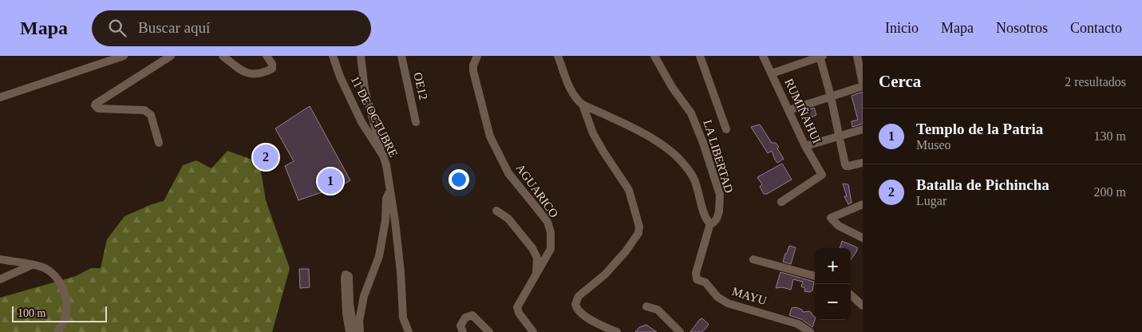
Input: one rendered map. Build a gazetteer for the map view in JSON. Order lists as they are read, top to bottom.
{
  "streets": {
    "street": [
      "OE12",
      "RUMIÑAHUI",
      "11 DE OCTUBRE",
      "LA LIBERTAD",
      "AGUARICO",
      "MAYU"
    ]
  },
  "crossings": [
    ["LA LIBERTAD", "MAYU"]
  ],
  "scale_bar": "100 m",
  "page": {
    "header": "Mapa",
    "search": "Buscar aquí",
    "nav": [
      "Inicio",
      "Mapa",
      "Nosotros",
      "Contacto"
    ],
    "heading": ["Cerca", "2 resultados"],
    "list": [
      {
        "mark": "1",
        "name": "Templo de la Patria",
        "note": "Museo",
        "value": "130 m"
      },
      {
        "mark": "2",
        "name": "Batalla de Pichincha",
        "note": "Lugar",
        "value": "200 m"
      }
    ],
    "pins": ["2", "1"],
    "map_buttons": ["+", "−"],
    "scale": "100 m"
  }
}
